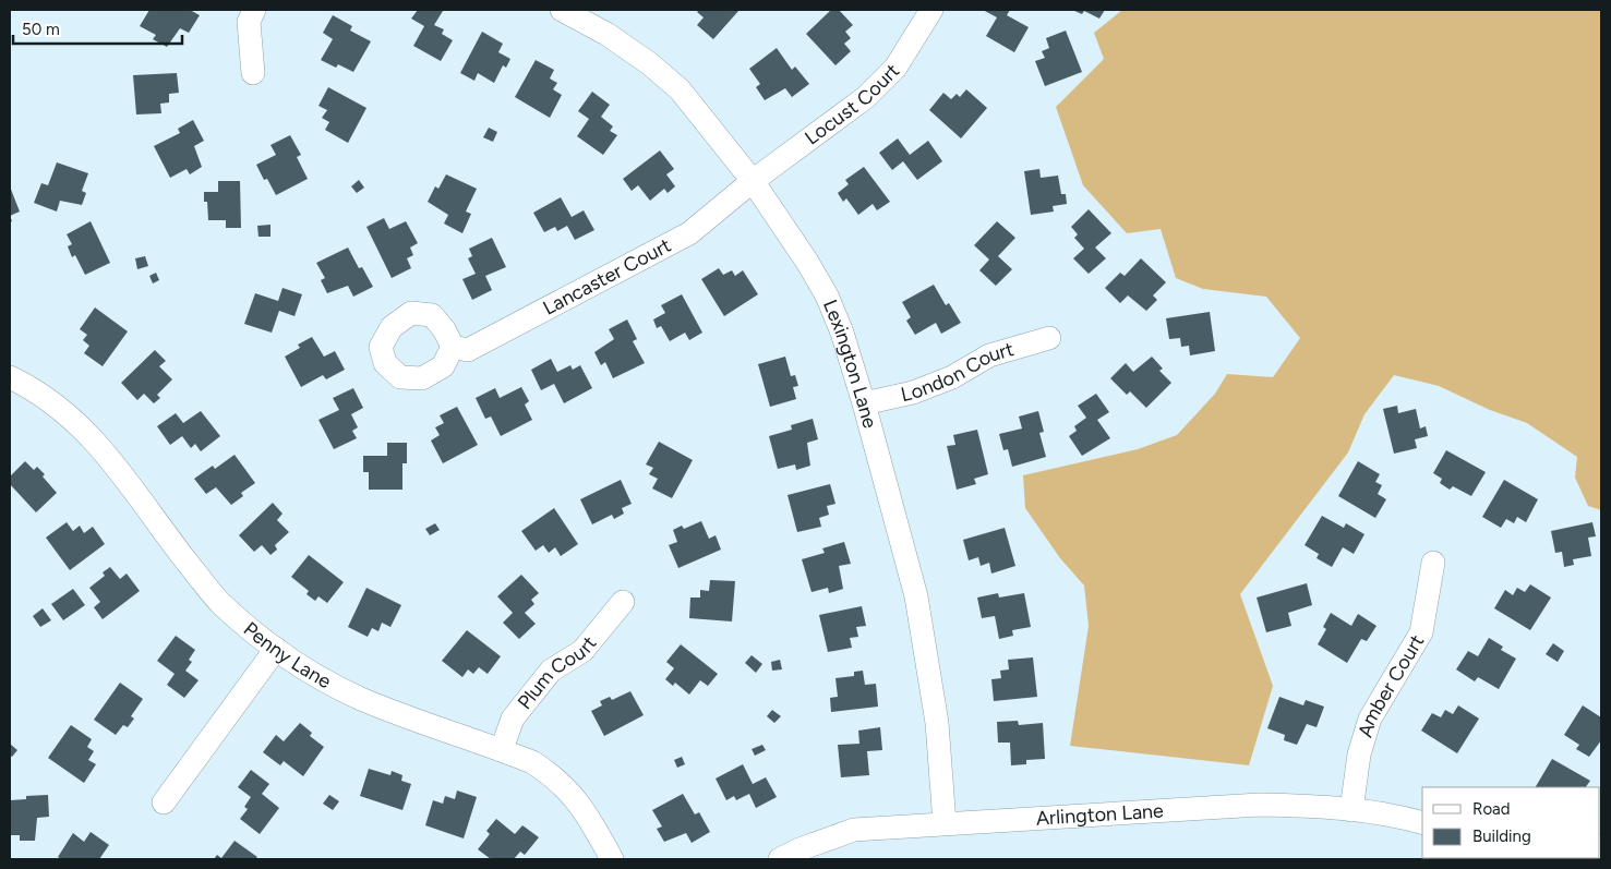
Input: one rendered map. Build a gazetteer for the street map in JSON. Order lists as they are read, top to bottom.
{
  "streets": {
    "street": [
      "Locust Court",
      "Lancaster Court",
      "Lexington Lane",
      "London Court",
      "Penny Lane",
      "Plum Court",
      "Amber Court",
      "Arlington Lane"
    ]
  },
  "crossings": [
    ["Locust Court", "Lancaster Court"],
    ["Locust Court", "Lexington Lane"],
    ["Lancaster Court", "Lexington Lane"],
    ["Lexington Lane", "London Court"],
    ["Lexington Lane", "Arlington Lane"],
    ["Penny Lane", "Plum Court"],
    ["Amber Court", "Arlington Lane"]
  ],
  "legend": ["Road", "Building"],
  "scale_bar": "50 m"
}
